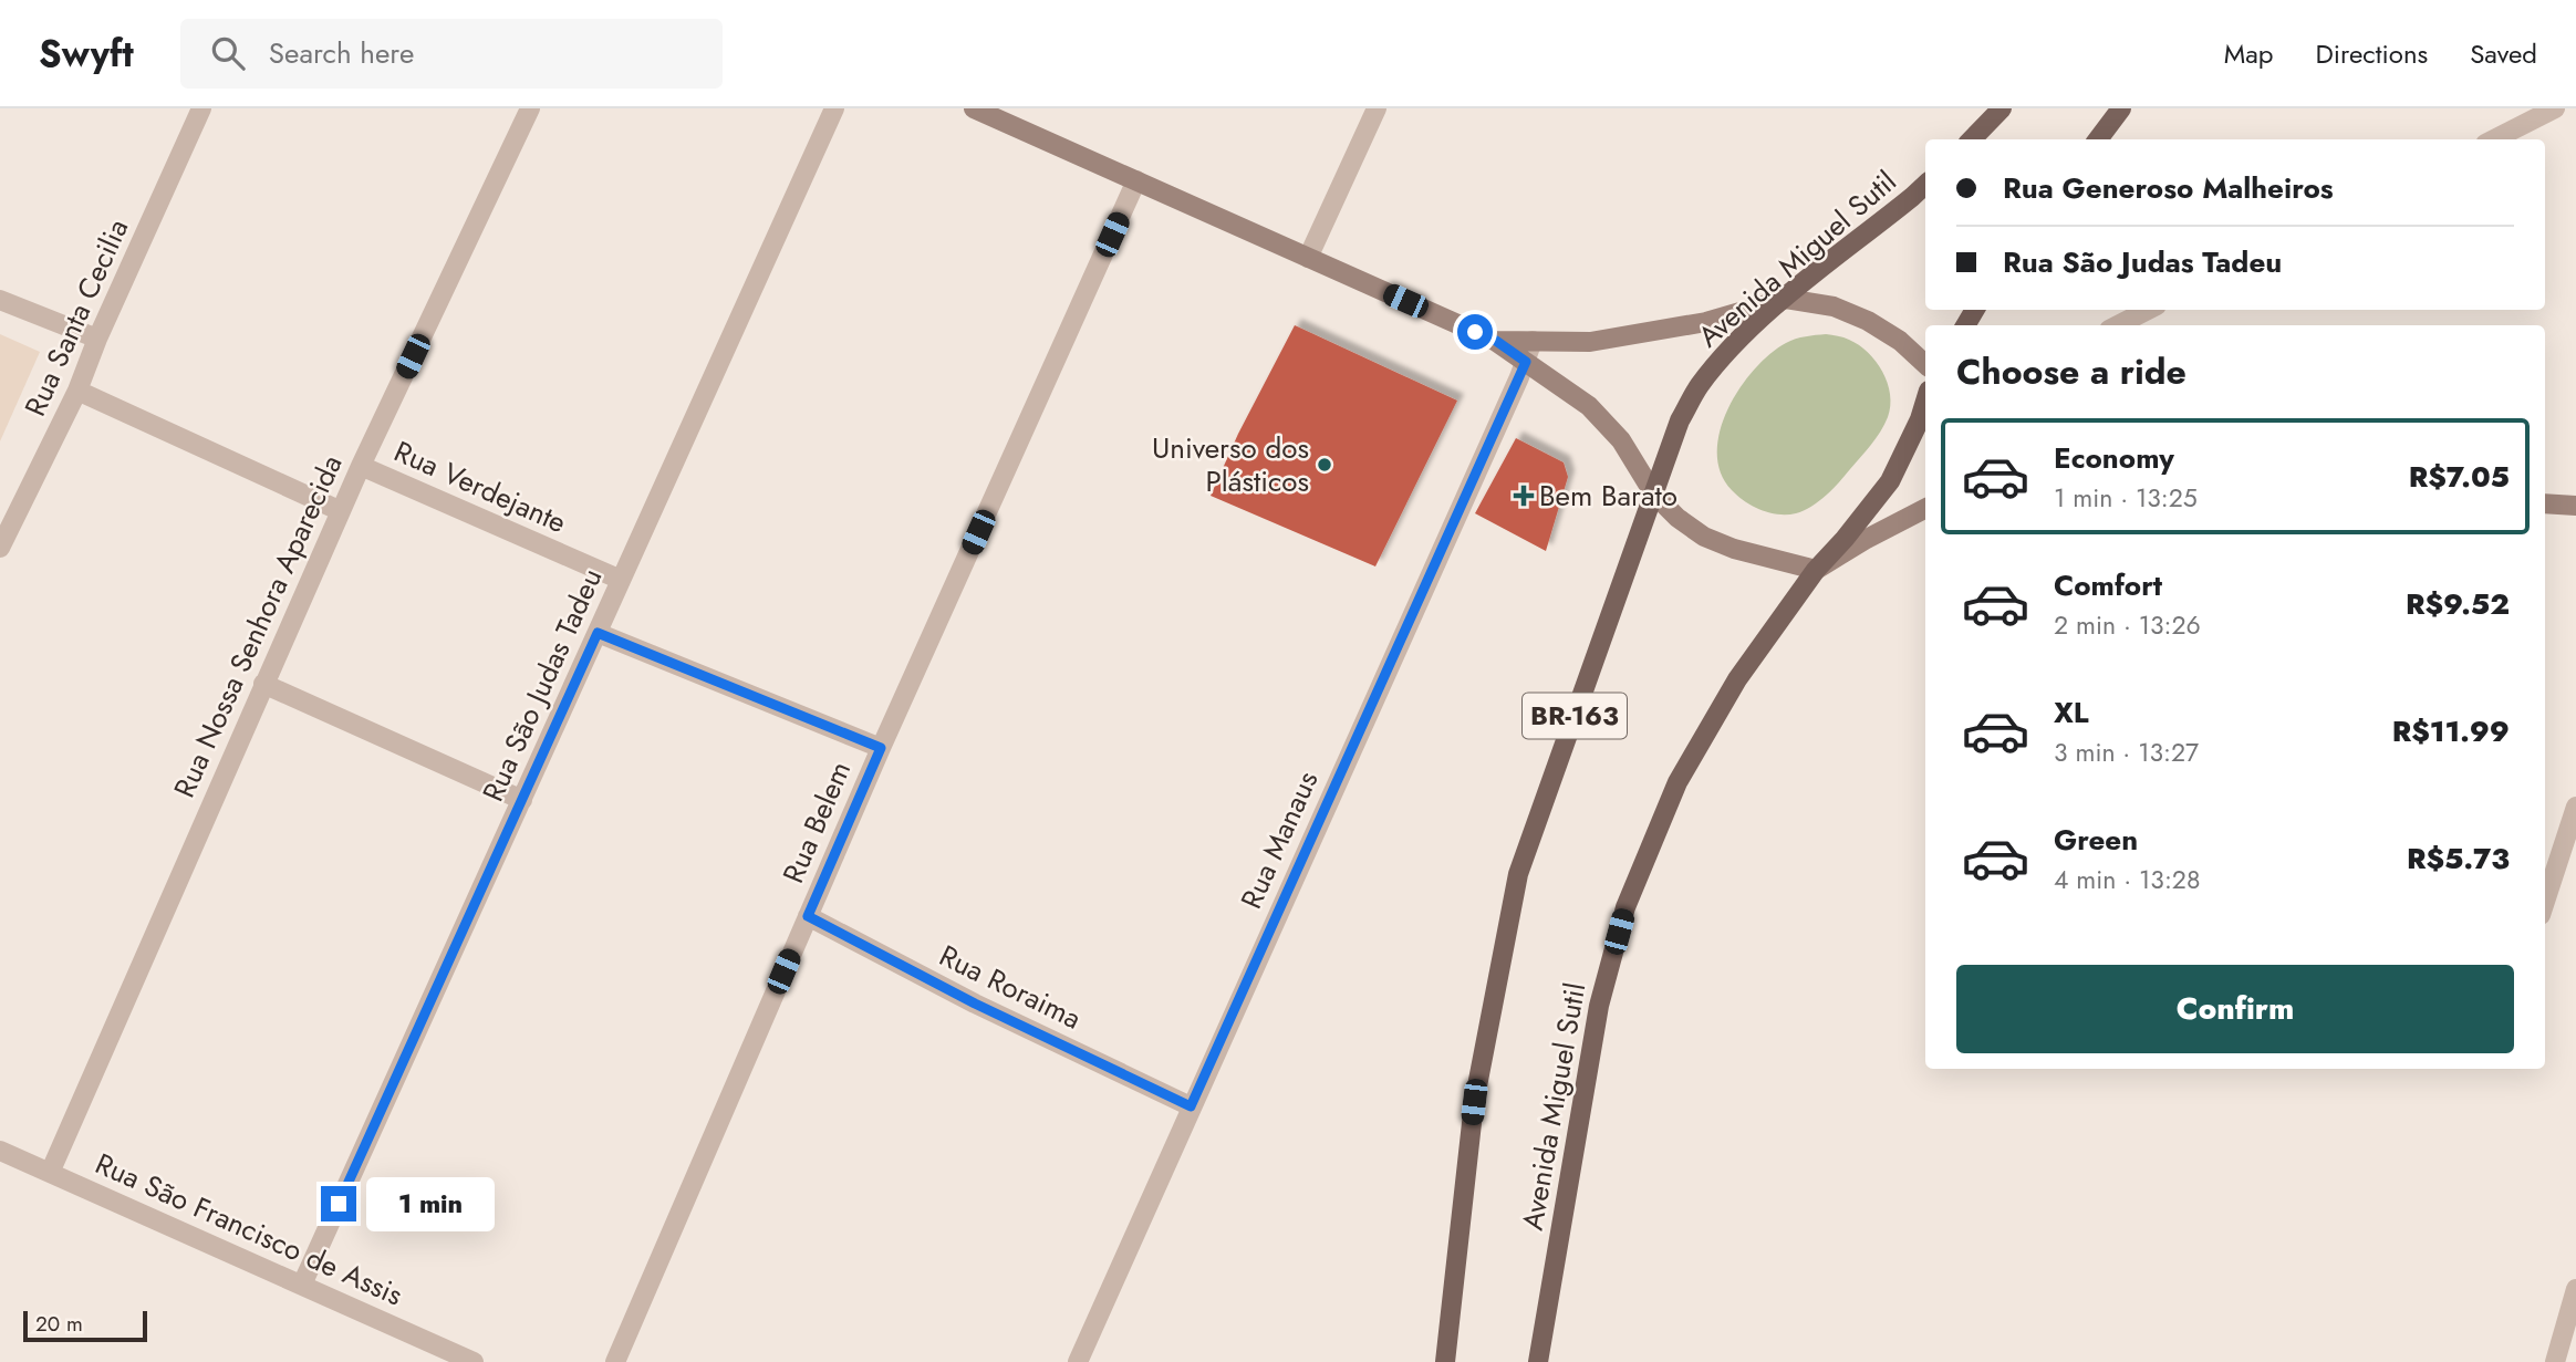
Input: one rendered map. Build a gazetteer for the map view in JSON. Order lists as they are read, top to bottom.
{
  "streets": {
    "main road": ["Avenida Miguel Sutil", "BR-163"],
    "street": [
      "Rua Santa Cecilia",
      "Rua Verdejante",
      "Rua Nossa Senhora Aparecida",
      "Rua São Judas Tadeu",
      "Rua Belem",
      "Rua Manaus",
      "Rua Roraima",
      "Rua São Francisco de Assis"
    ]
  },
  "crossings": [
    ["Rua Verdejante", "Rua Nossa Senhora Aparecida"],
    ["Rua Verdejante", "Rua São Judas Tadeu"],
    ["Rua Nossa Senhora Aparecida", "Rua São Francisco de Assis"],
    ["Rua São Judas Tadeu", "Rua São Francisco de Assis"],
    ["Rua Belem", "Rua Roraima"],
    ["Rua Manaus", "Rua Roraima"]
  ],
  "places": {
    "other": ["Universo dos Plásticos"],
    "health": ["Bem Barato"]
  },
  "scale_bar": "20 m",
  "page": {
    "header": "Swyft",
    "search": "Search here",
    "nav": ["Map", "Directions", "Saved"],
    "banner": ["Rua Generoso Malheiros", "Rua São Judas Tadeu"],
    "heading": "Choose a ride",
    "list": [
      {
        "name": "Economy",
        "note": "1 min · 13:25",
        "value": "R$7.05"
      },
      {
        "name": "Comfort",
        "note": "2 min · 13:26",
        "value": "R$9.52"
      },
      {
        "name": "XL",
        "note": "3 min · 13:27",
        "value": "R$11.99"
      },
      {
        "name": "Green",
        "note": "4 min · 13:28",
        "value": "R$5.73"
      }
    ],
    "buttons": "Confirm",
    "bubble": "1 min",
    "scale": "20 m"
  }
}
